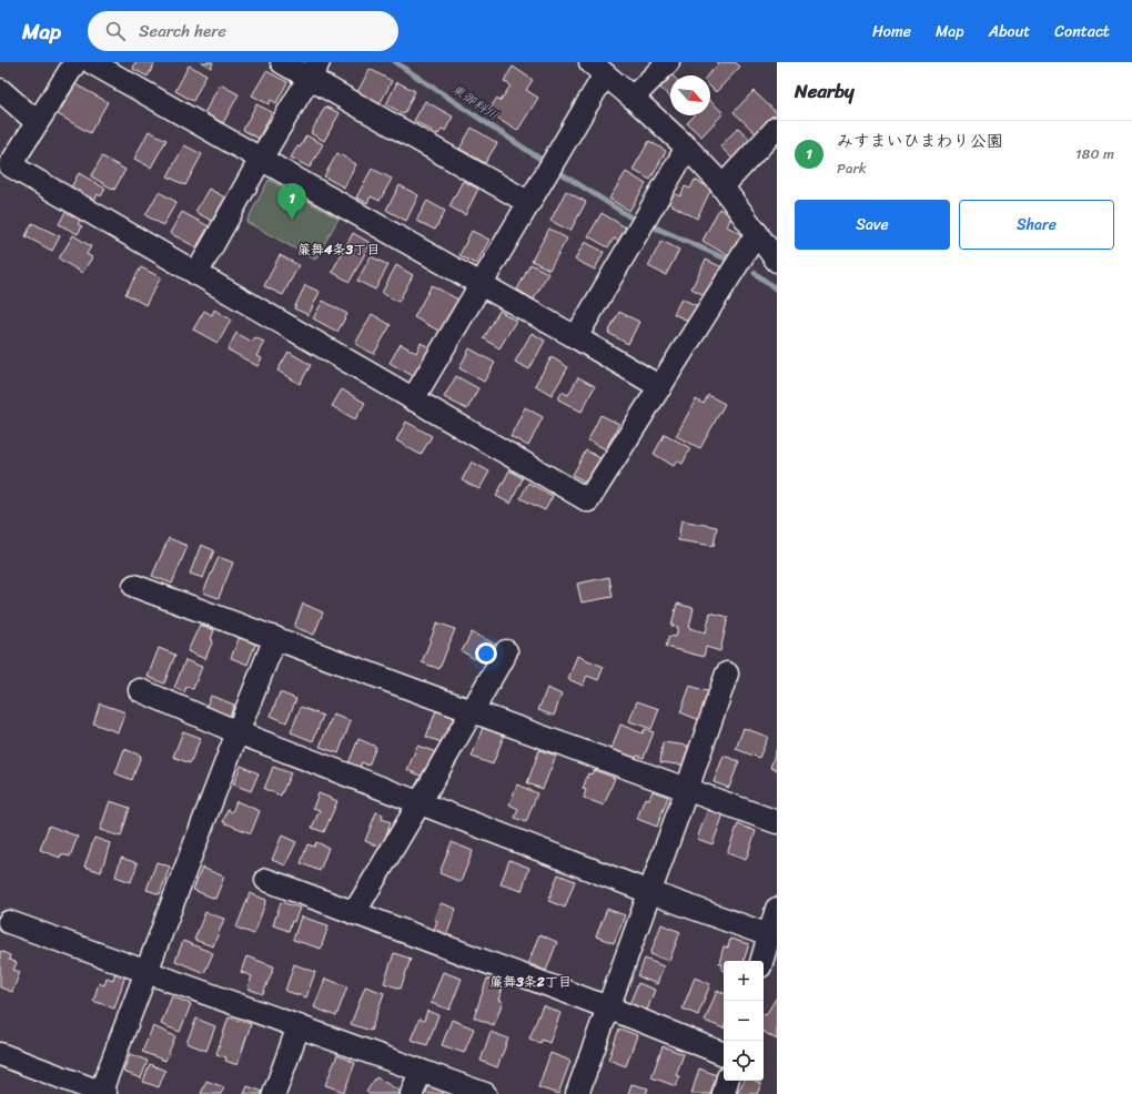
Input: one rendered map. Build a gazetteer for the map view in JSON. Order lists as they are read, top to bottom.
{
  "districts": ["簾舞4条3丁目", "簾舞3条2丁目"],
  "water": ["東御料川"],
  "north": "bottom right",
  "page": {
    "header": "Map",
    "search": "Search here",
    "nav": [
      "Home",
      "Map",
      "About",
      "Contact"
    ],
    "heading": "Nearby",
    "list": [
      {
        "mark": "1",
        "name": "みすまいひまわり公園",
        "note": "Park",
        "value": "180 m"
      }
    ],
    "pins": "1",
    "buttons": ["Save", "Share"],
    "map_buttons": ["+", "−"]
  }
}
